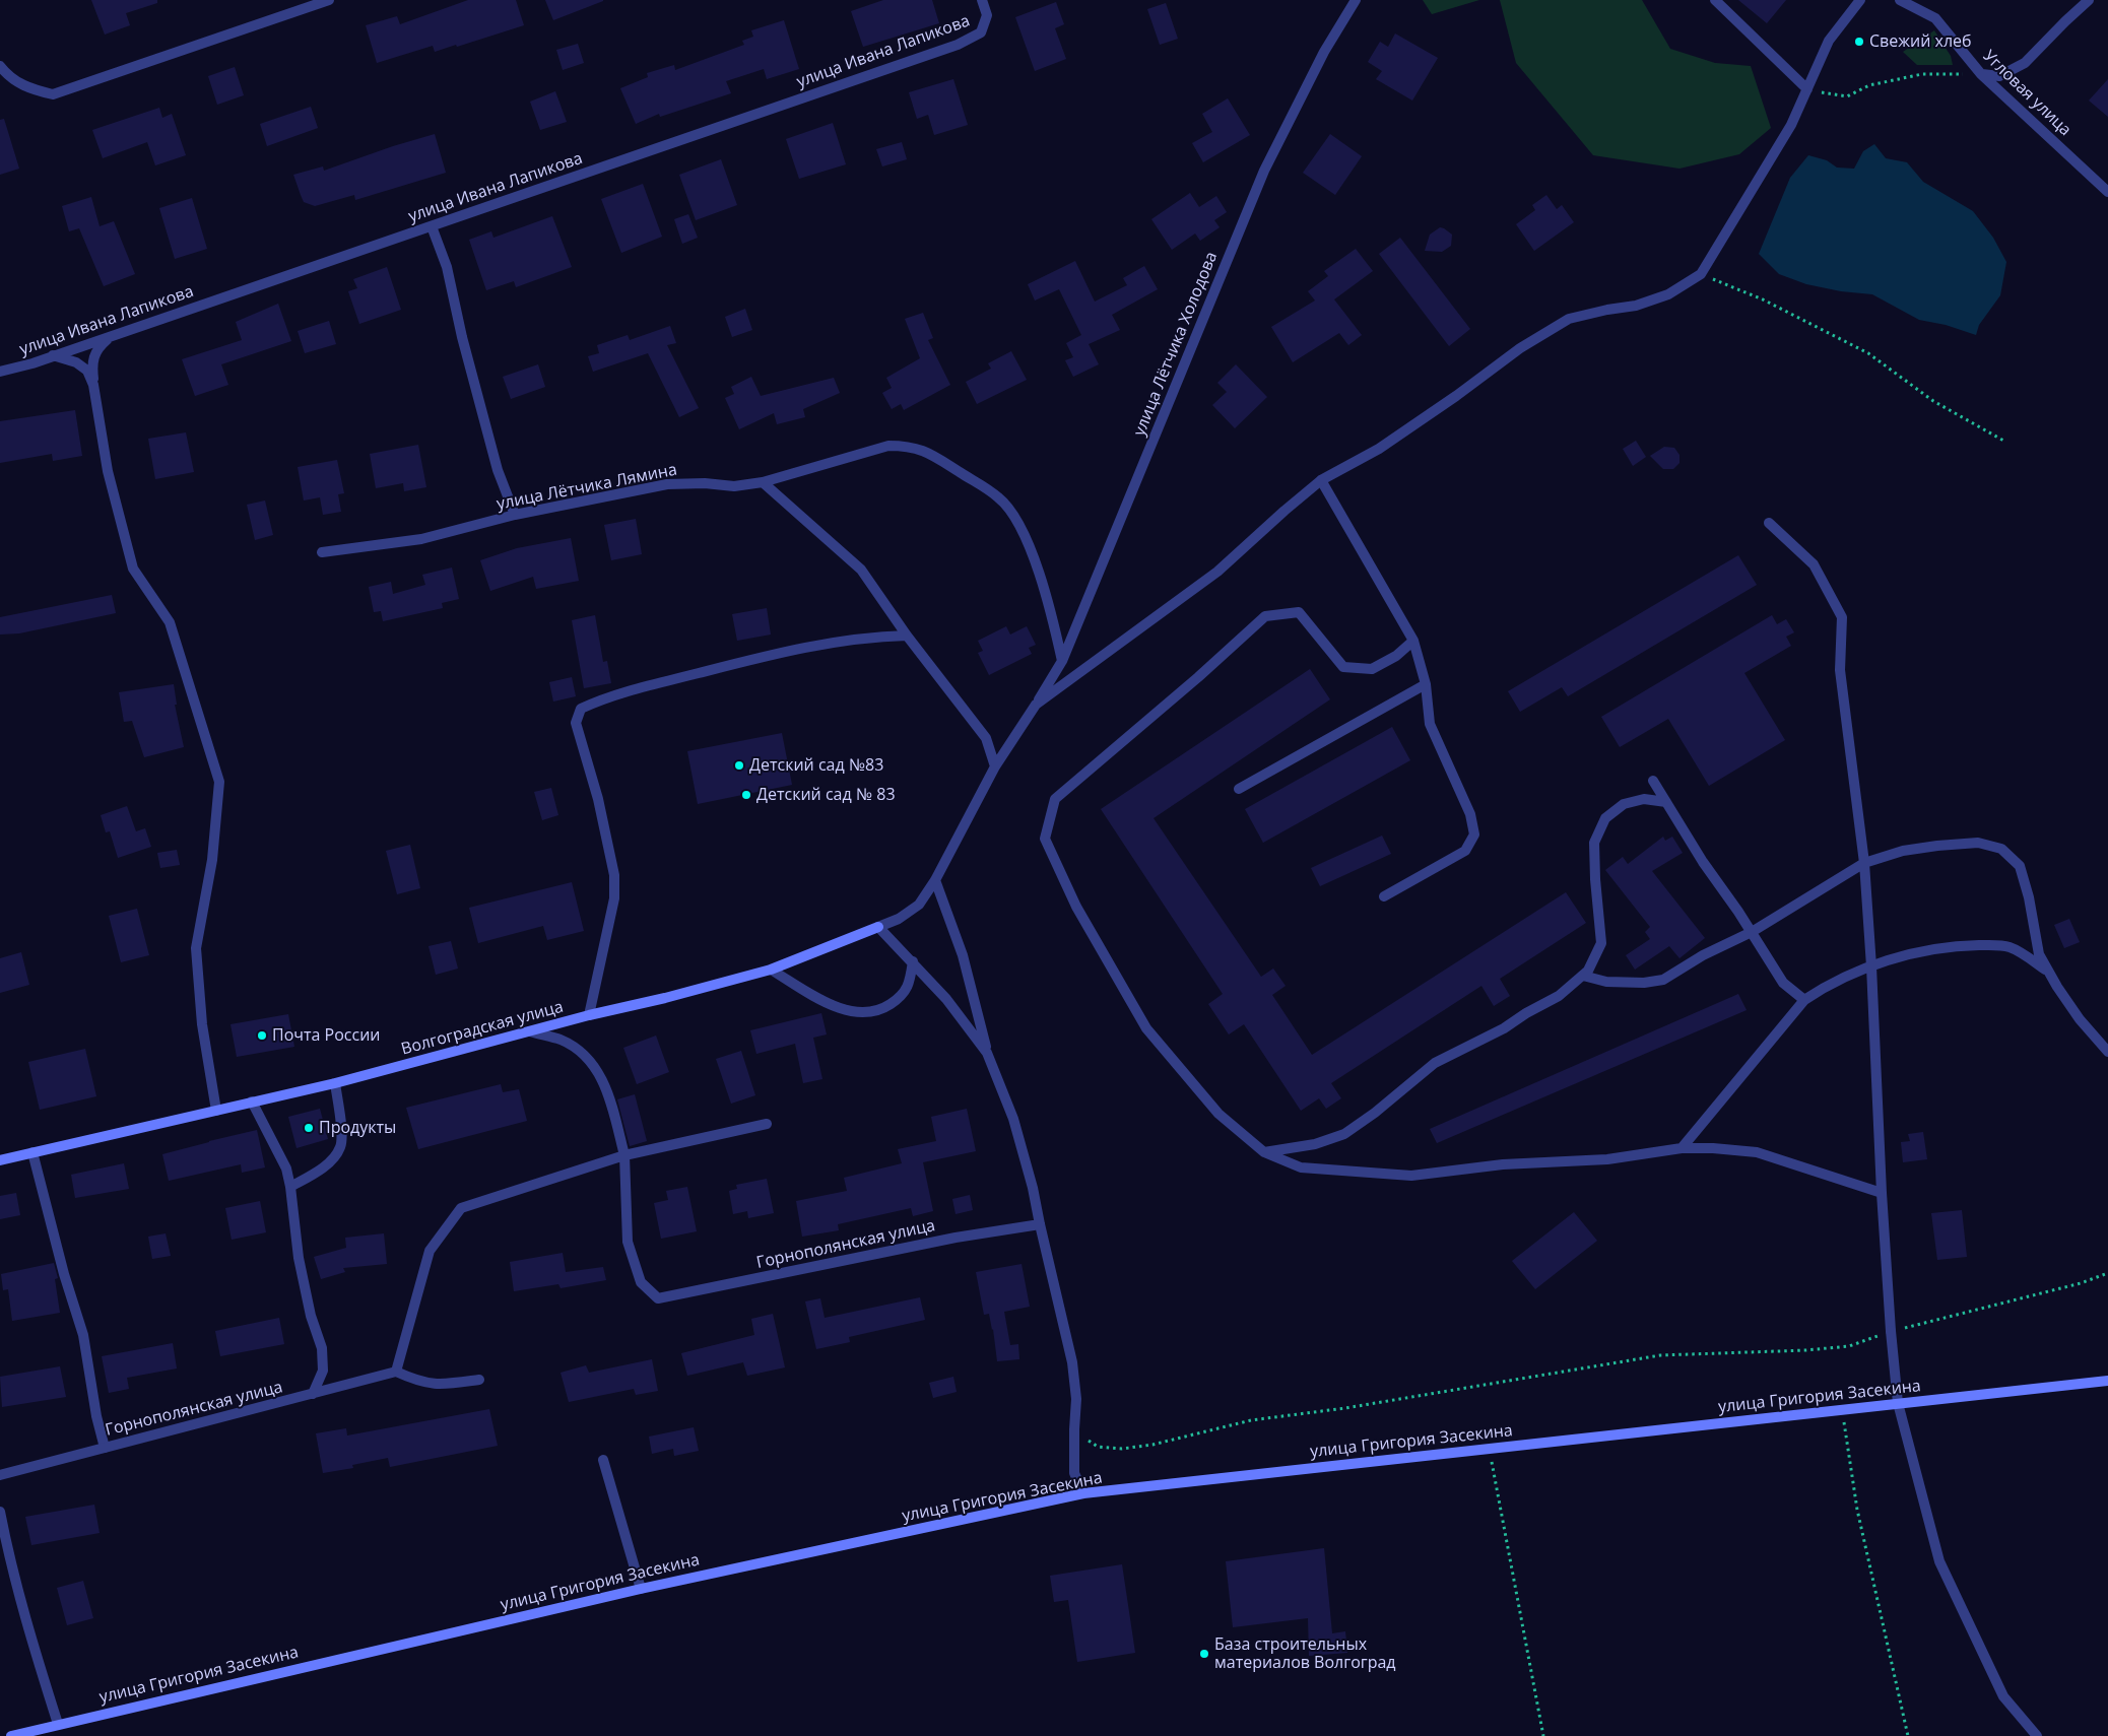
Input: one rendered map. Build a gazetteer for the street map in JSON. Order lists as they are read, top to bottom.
{
  "streets": {
    "main road": ["Волгоградская улица", "улица Григория Засекина"],
    "street": [
      "улица Ивана Лапикова",
      "Угловая улица",
      "улица Лётчика Холодова",
      "улица Лётчика Лямина",
      "Горнополянская улица"
    ]
  },
  "crossings": [
    ["улица Лётчика Холодова", "улица Лётчика Лямина"],
    ["улица Лётчика Холодова", "Волгоградская улица"]
  ],
  "places": [
    "Свежий хлеб",
    "Детский сад №83",
    "Детский сад № 83",
    "Почта России",
    "Продукты",
    "База строительных материалов Волгоград"
  ]
}
